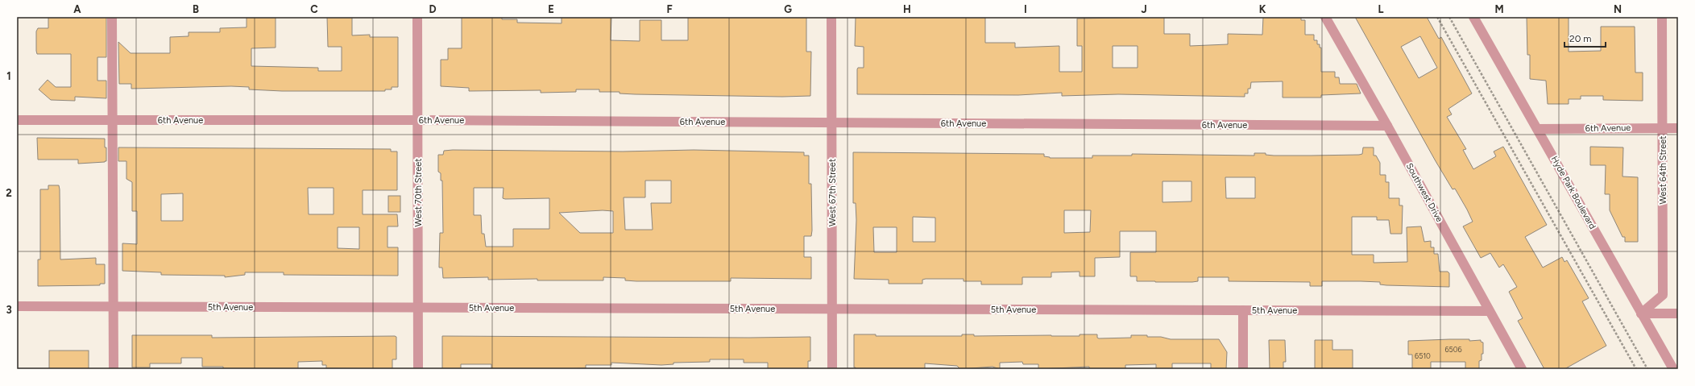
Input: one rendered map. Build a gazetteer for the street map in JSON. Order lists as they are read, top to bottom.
{
  "streets": {
    "street": [
      "6th Avenue",
      "West 64th Street",
      "West 70th Street",
      "West 67th Street",
      "Southwest Drive",
      "Hyde Park Boulevard",
      "5th Avenue"
    ]
  },
  "crossings": [
    ["6th Avenue", "West 64th Street"],
    ["6th Avenue", "West 70th Street"],
    ["6th Avenue", "West 67th Street"],
    ["6th Avenue", "Southwest Drive"],
    ["6th Avenue", "Hyde Park Boulevard"],
    ["West 64th Street", "Hyde Park Boulevard"],
    ["West 70th Street", "5th Avenue"],
    ["West 67th Street", "5th Avenue"],
    ["Southwest Drive", "5th Avenue"]
  ],
  "house_numbers": ["6506", "6510"],
  "scale_bar": "20 m",
  "grid": {
    "columns": [
      "A",
      "B",
      "C",
      "D",
      "E",
      "F",
      "G",
      "H",
      "I",
      "J",
      "K",
      "L",
      "M",
      "N"
    ],
    "rows": ["1", "2", "3"]
  }
}
